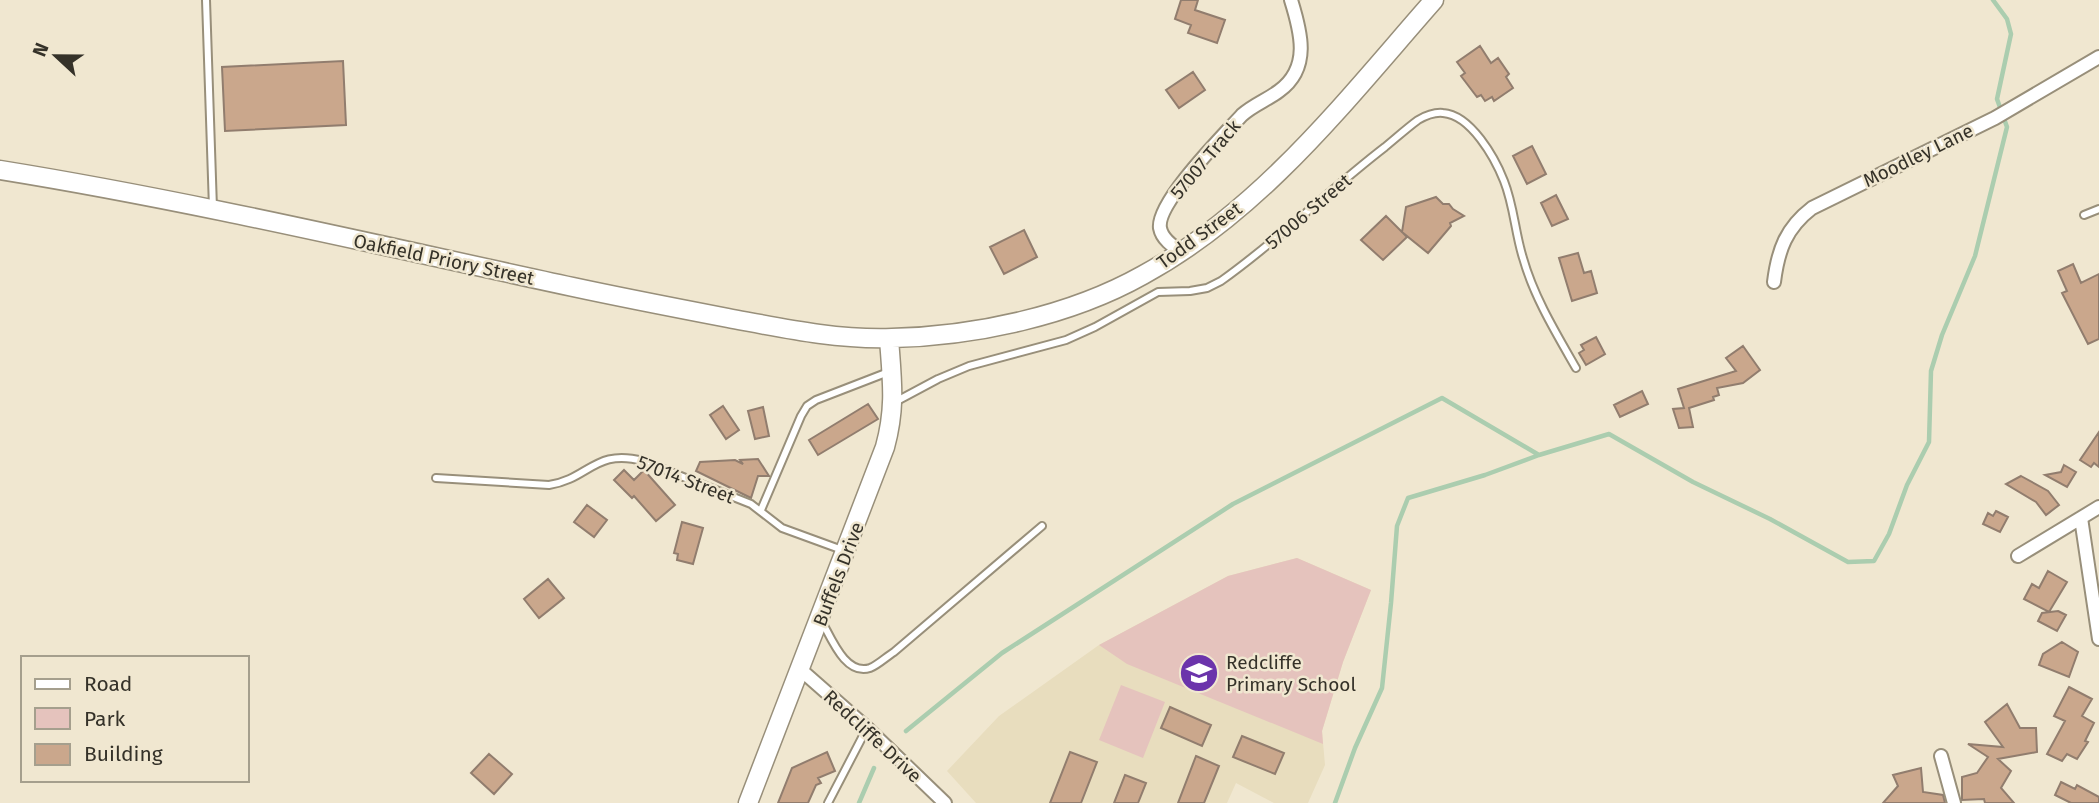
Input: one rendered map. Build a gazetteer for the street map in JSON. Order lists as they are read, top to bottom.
{
  "streets": {
    "street": [
      "Moodley Lane",
      "57007 Track",
      "Todd Street",
      "Oakfield Priory Street",
      "Buffels Drive",
      "Redcliffe Drive"
    ],
    "lane": ["57006 Street", "57014 Street"]
  },
  "crossings": [
    ["57007 Track", "Todd Street"],
    ["57006 Street", "Buffels Drive"],
    ["Todd Street", "Oakfield Priory Street"],
    ["Todd Street", "Buffels Drive"],
    ["Oakfield Priory Street", "Buffels Drive"],
    ["57014 Street", "Buffels Drive"],
    ["Buffels Drive", "Redcliffe Drive"]
  ],
  "places": {
    "school or university": ["Redcliffe Primary School"]
  },
  "legend": ["Road", "Park", "Building"],
  "north": "left"
}
